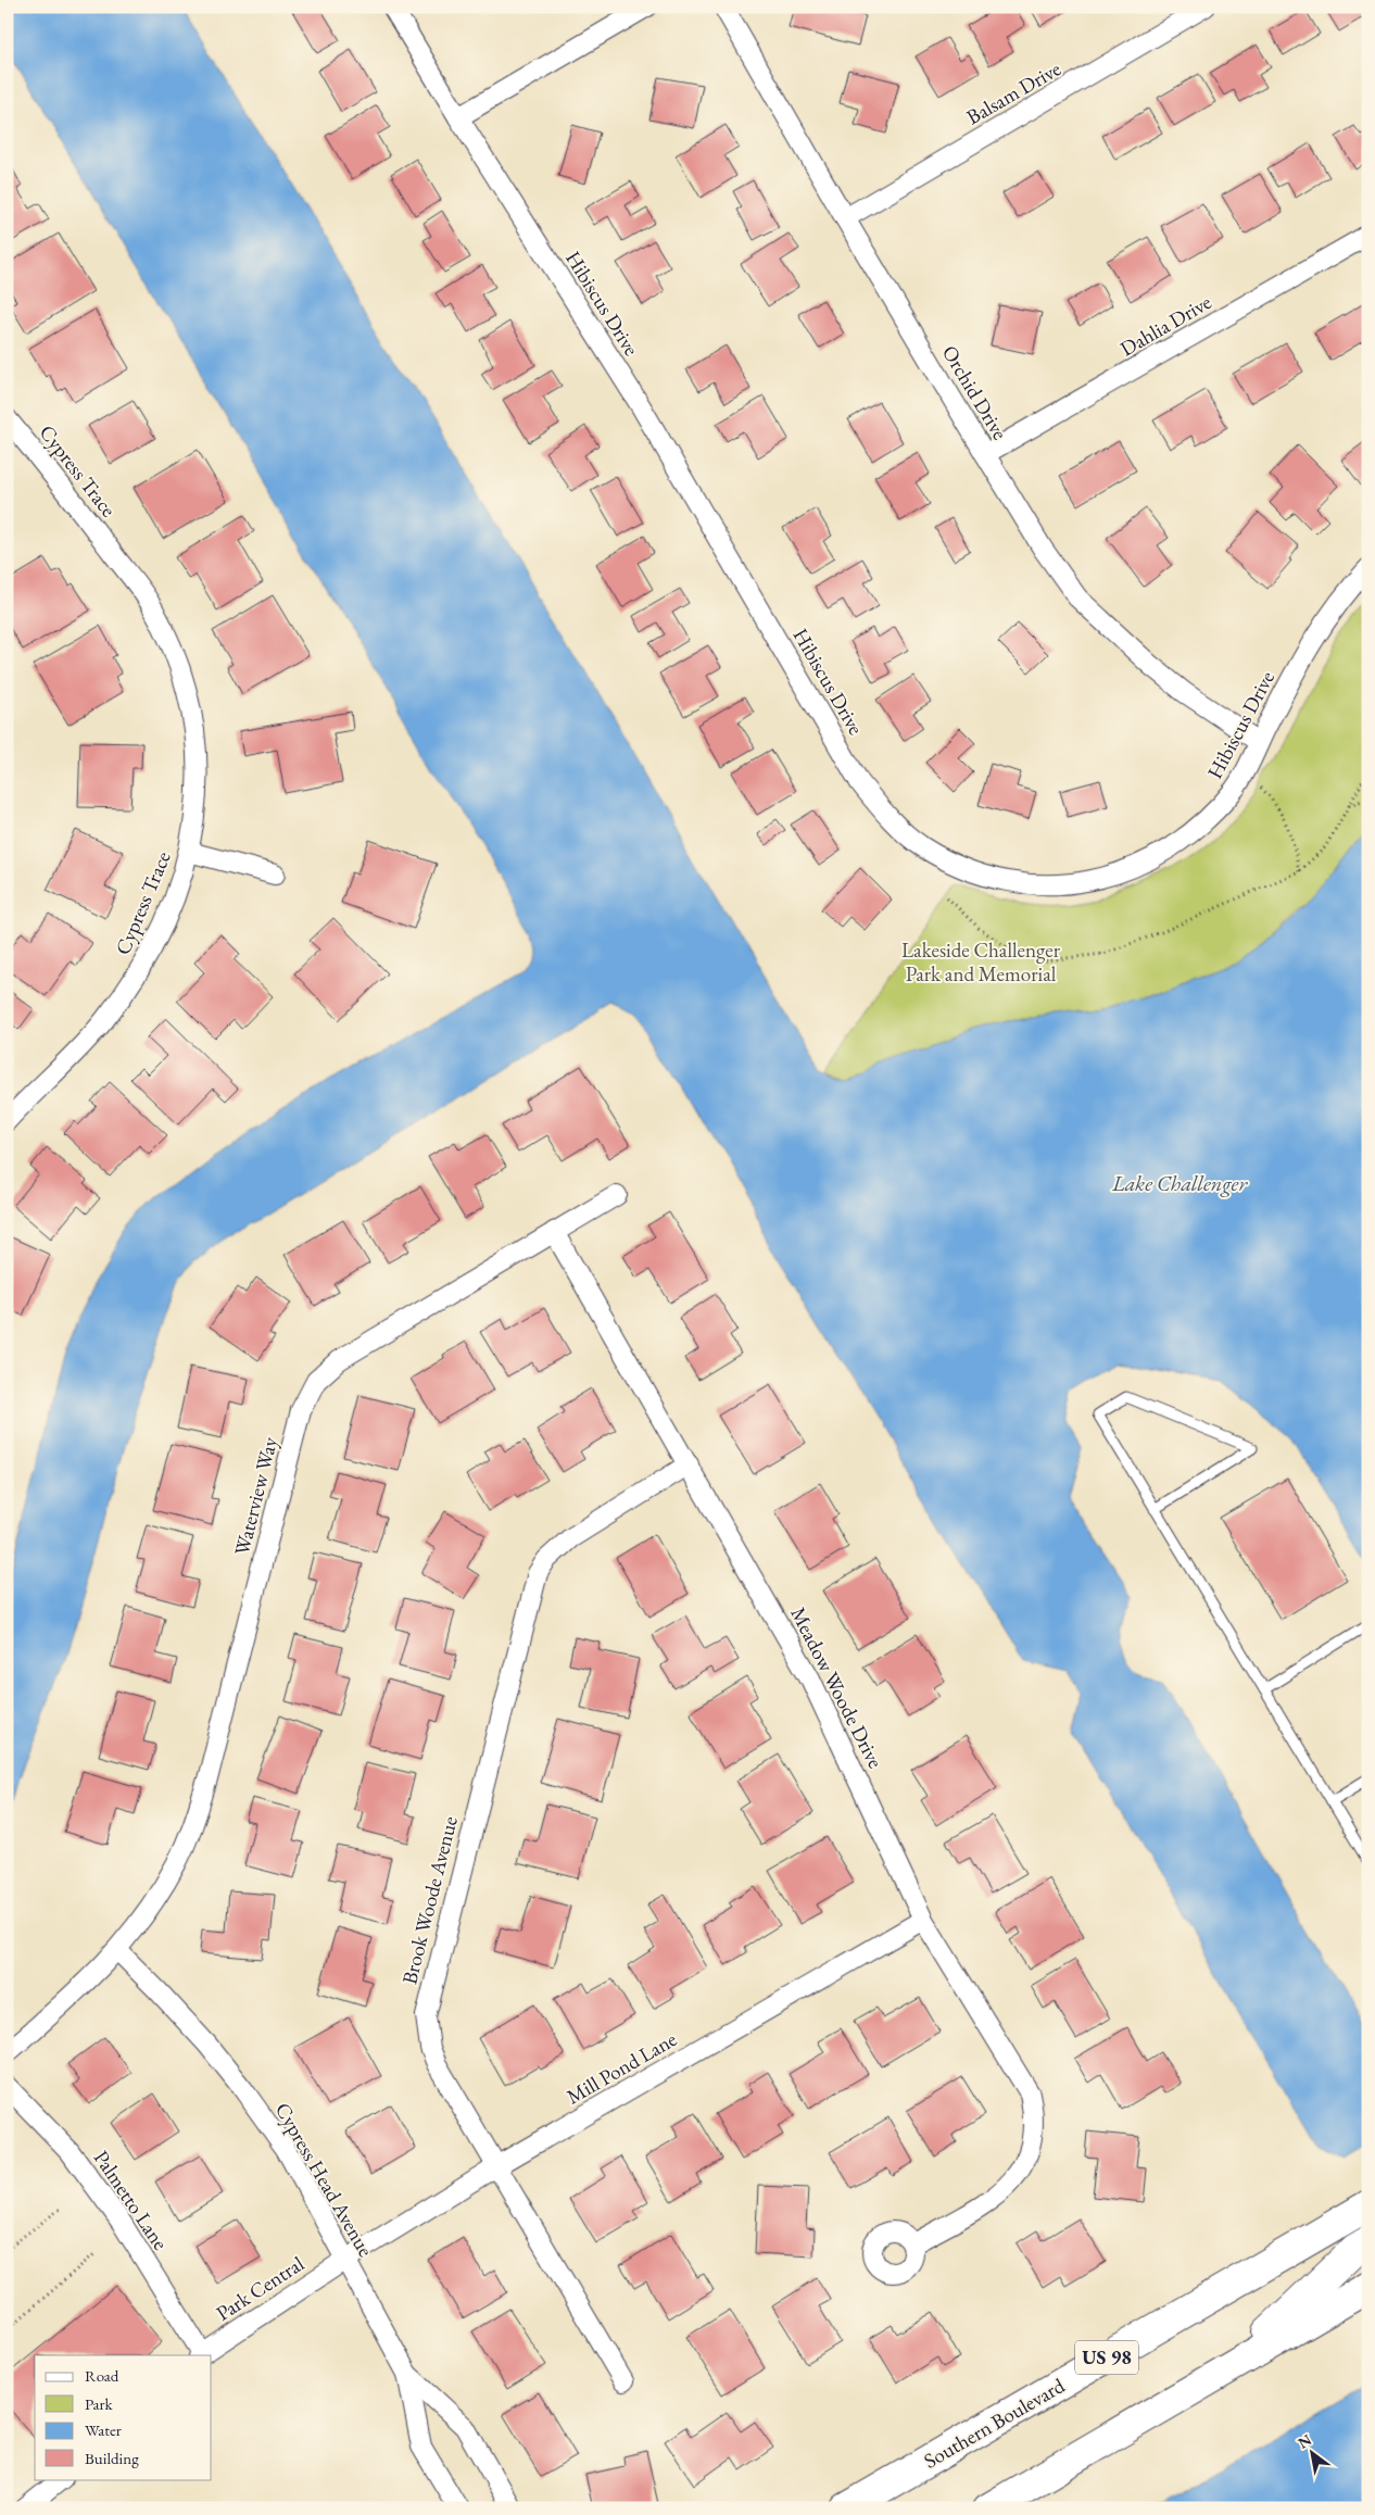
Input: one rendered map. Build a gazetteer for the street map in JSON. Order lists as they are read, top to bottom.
{
  "streets": {
    "highway": ["US 98", "Southern Boulevard"],
    "street": [
      "Balsam Drive",
      "Hibiscus Drive",
      "Dahlia Drive",
      "Orchid Drive",
      "Cypress Trace",
      "Waterview Way",
      "Meadow Woode Drive",
      "Brook Woode Avenue",
      "Mill Pond Lane",
      "Cypress Head Avenue",
      "Palmetto Lane",
      "Park Central"
    ]
  },
  "crossings": [
    ["Balsam Drive", "Orchid Drive"],
    ["Hibiscus Drive", "Orchid Drive"],
    ["Dahlia Drive", "Orchid Drive"],
    ["Waterview Way", "Meadow Woode Drive"],
    ["Waterview Way", "Cypress Head Avenue"],
    ["Meadow Woode Drive", "Brook Woode Avenue"],
    ["Meadow Woode Drive", "Mill Pond Lane"],
    ["Brook Woode Avenue", "Mill Pond Lane"],
    ["Mill Pond Lane", "Cypress Head Avenue"],
    ["Mill Pond Lane", "Park Central"],
    ["Cypress Head Avenue", "Park Central"],
    ["Palmetto Lane", "Park Central"]
  ],
  "water": ["Lake Challenger"],
  "parks": ["Lakeside Challenger Park and Memorial"],
  "legend": [
    "Road",
    "Park",
    "Water",
    "Building"
  ],
  "north": "top left"
}
